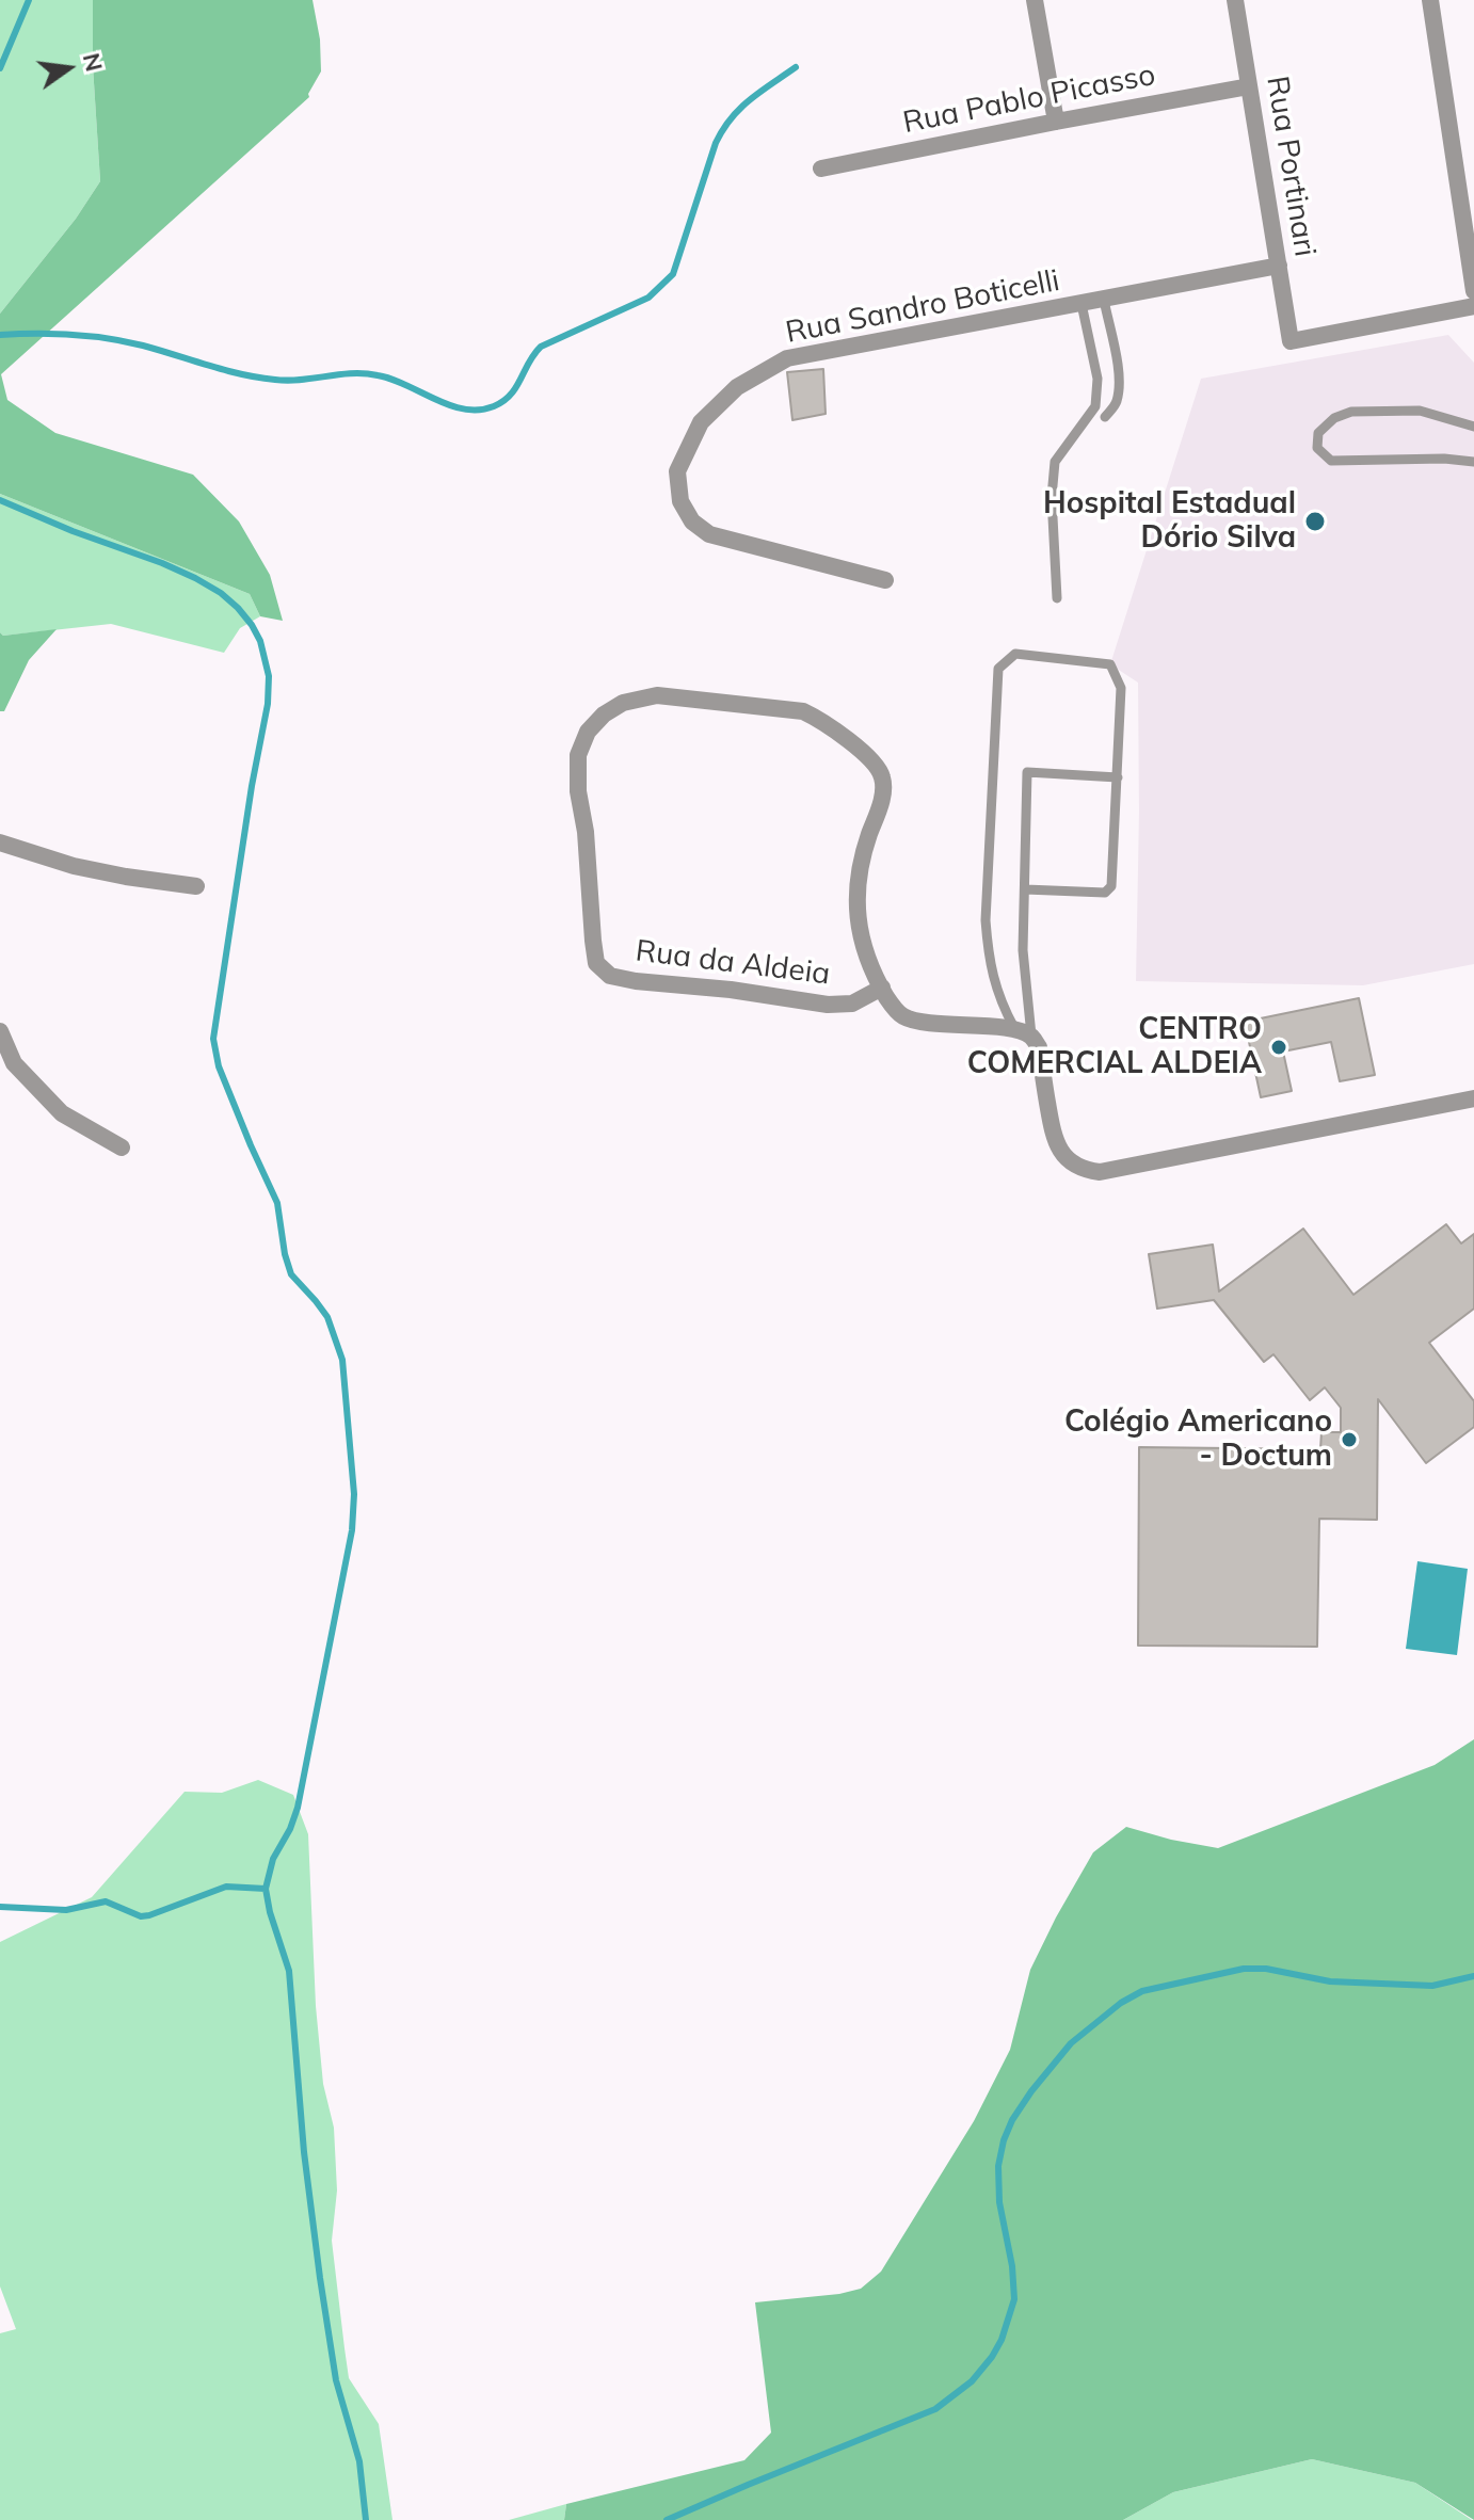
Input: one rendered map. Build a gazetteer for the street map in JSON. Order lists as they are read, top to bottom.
{
  "streets": {
    "street": [
      "Rua Pablo Picasso",
      "Rua Portinari",
      "Rua Sandro Boticelli",
      "Rua da Aldeia"
    ]
  },
  "crossings": [
    ["Rua Pablo Picasso", "Rua Portinari"],
    ["Rua Portinari", "Rua Sandro Boticelli"]
  ],
  "places": ["Hospital Estadual Dório Silva", "CENTRO COMERCIAL ALDEIA", "Colégio Americano - Doctum"],
  "north": "right"
}
